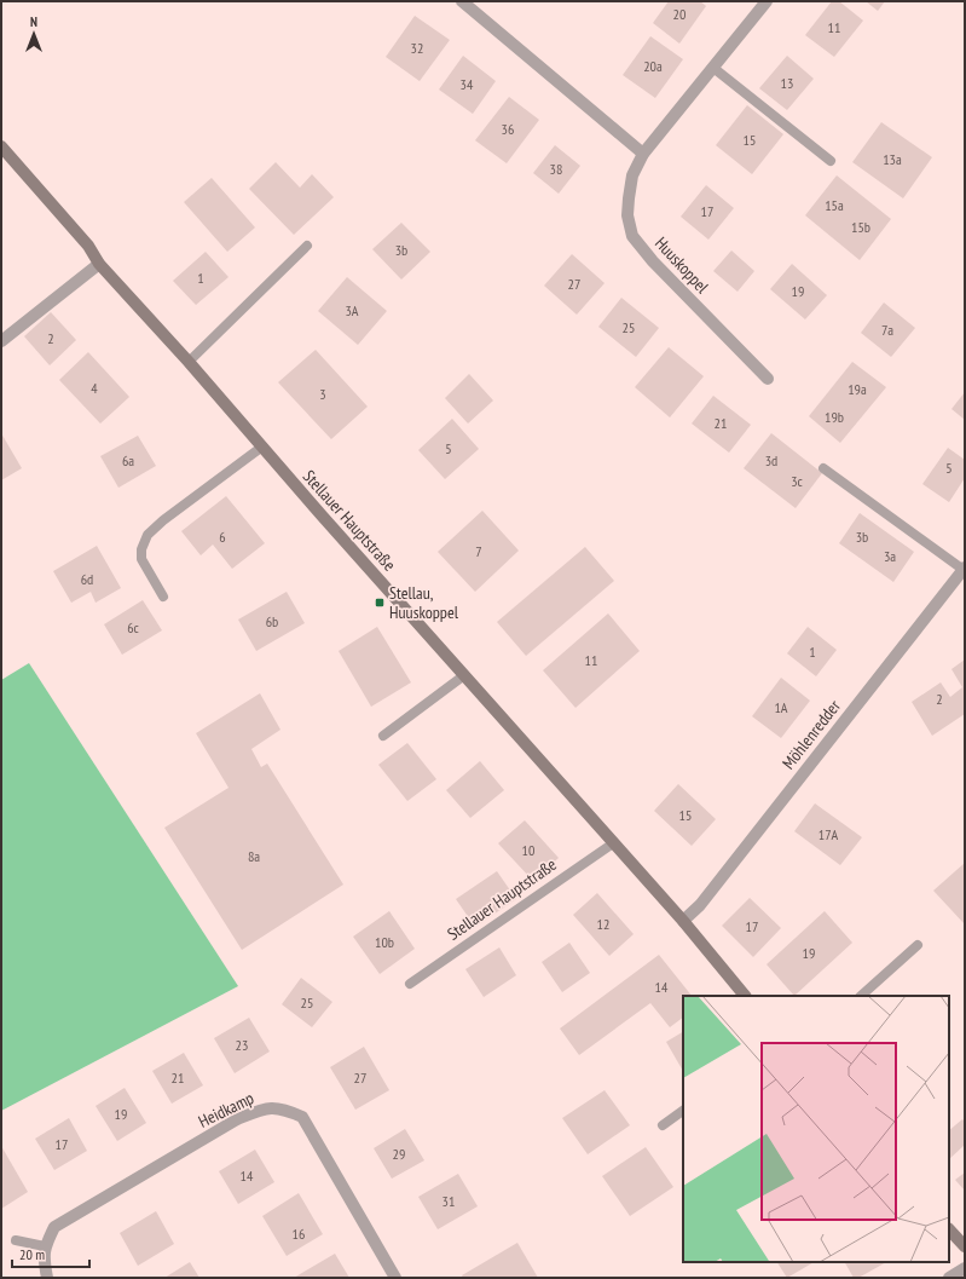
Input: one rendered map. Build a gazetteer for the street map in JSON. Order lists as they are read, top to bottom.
{
  "streets": {
    "street": [
      "Huuskoppel",
      "Stellauer Hauptstraße",
      "Möhlenredder",
      "Heidkamp"
    ]
  },
  "crossings": [
    ["Stellauer Hauptstraße", "Möhlenredder"]
  ],
  "places": {
    "transit": ["Stellau, Huuskoppel"]
  },
  "house_numbers": [
    "20",
    "11",
    "32",
    "20a",
    "13",
    "34",
    "36",
    "15",
    "13a",
    "38",
    "15a",
    "17",
    "15b",
    "3b",
    "1",
    "27",
    "19",
    "3A",
    "25",
    "7a",
    "2",
    "4",
    "19a",
    "3",
    "19b",
    "21",
    "5",
    "6a",
    "3d",
    "5",
    "3c",
    "6",
    "3b",
    "7",
    "3a",
    "6d",
    "6b",
    "6c",
    "1",
    "11",
    "2",
    "1A",
    "15",
    "17A",
    "10",
    "8a",
    "12",
    "17",
    "10b",
    "19",
    "14",
    "25",
    "23",
    "21",
    "27",
    "19",
    "17",
    "29",
    "14",
    "31",
    "16"
  ],
  "scale_bar": "20 m",
  "north": "top"
}
